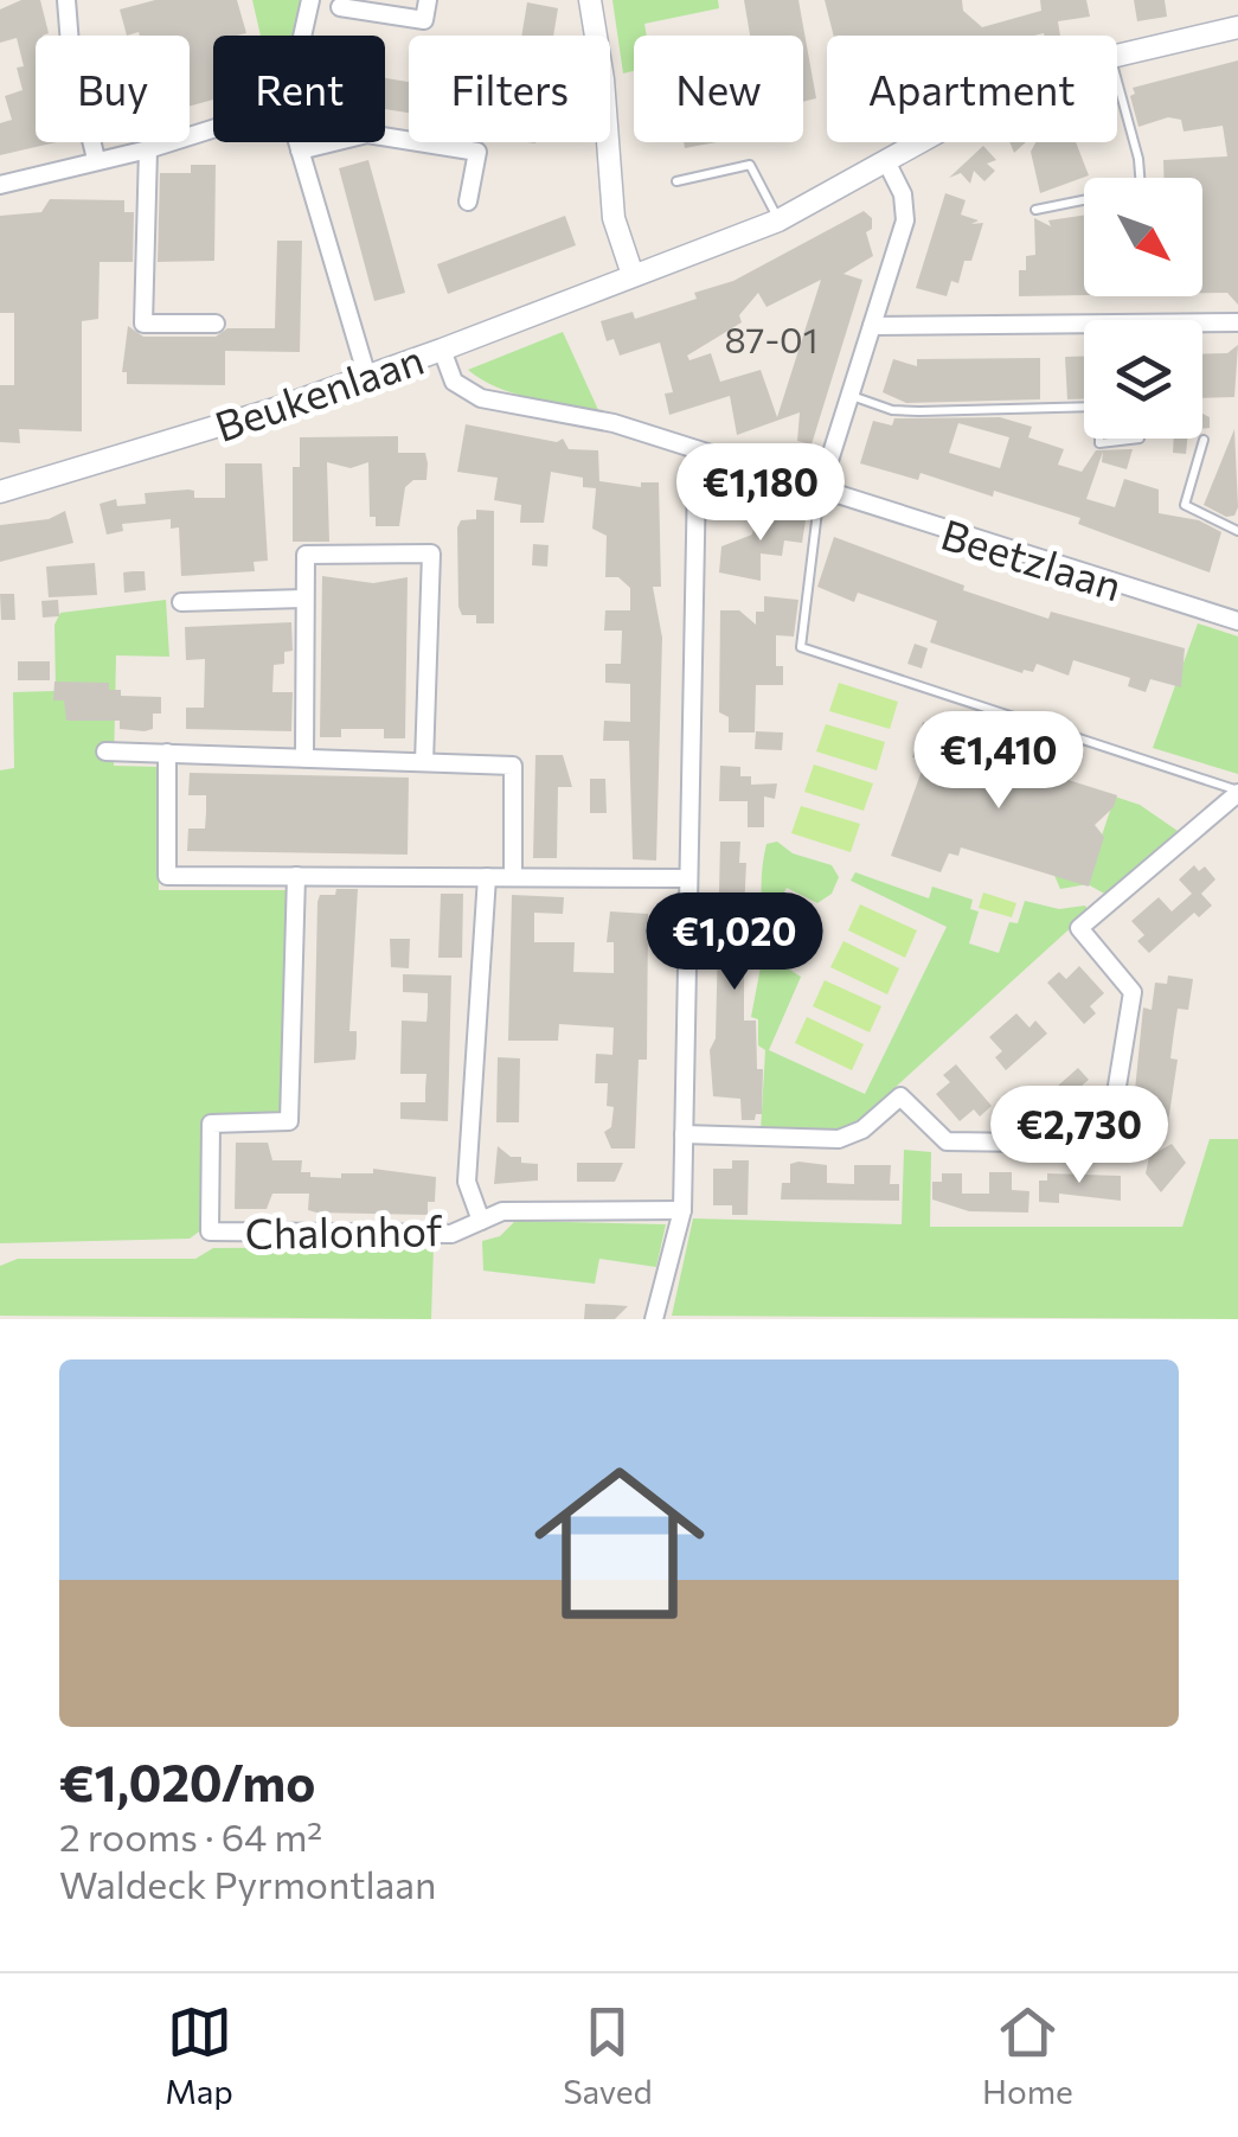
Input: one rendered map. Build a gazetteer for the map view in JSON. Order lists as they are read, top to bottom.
{
  "streets": {
    "street": ["Beukenlaan", "Beetzlaan", "Chalonhof"]
  },
  "crossings": [
    ["Beukenlaan", "Beetzlaan"]
  ],
  "house_numbers": ["87-01"],
  "north": "bottom right",
  "page": {
    "chip": [
      "Buy",
      "Rent",
      "Filters",
      "New",
      "Apartment"
    ],
    "price": [
      "€1,180",
      "€1,410",
      "€1,020",
      "€2,730"
    ],
    "list": [
      {
        "name": "€1,020/mo",
        "note": "2 rooms · 64 m² · Waldeck Pyrmontlaan"
      }
    ],
    "tabs": ["Map", "Saved", "Home"]
  }
}
